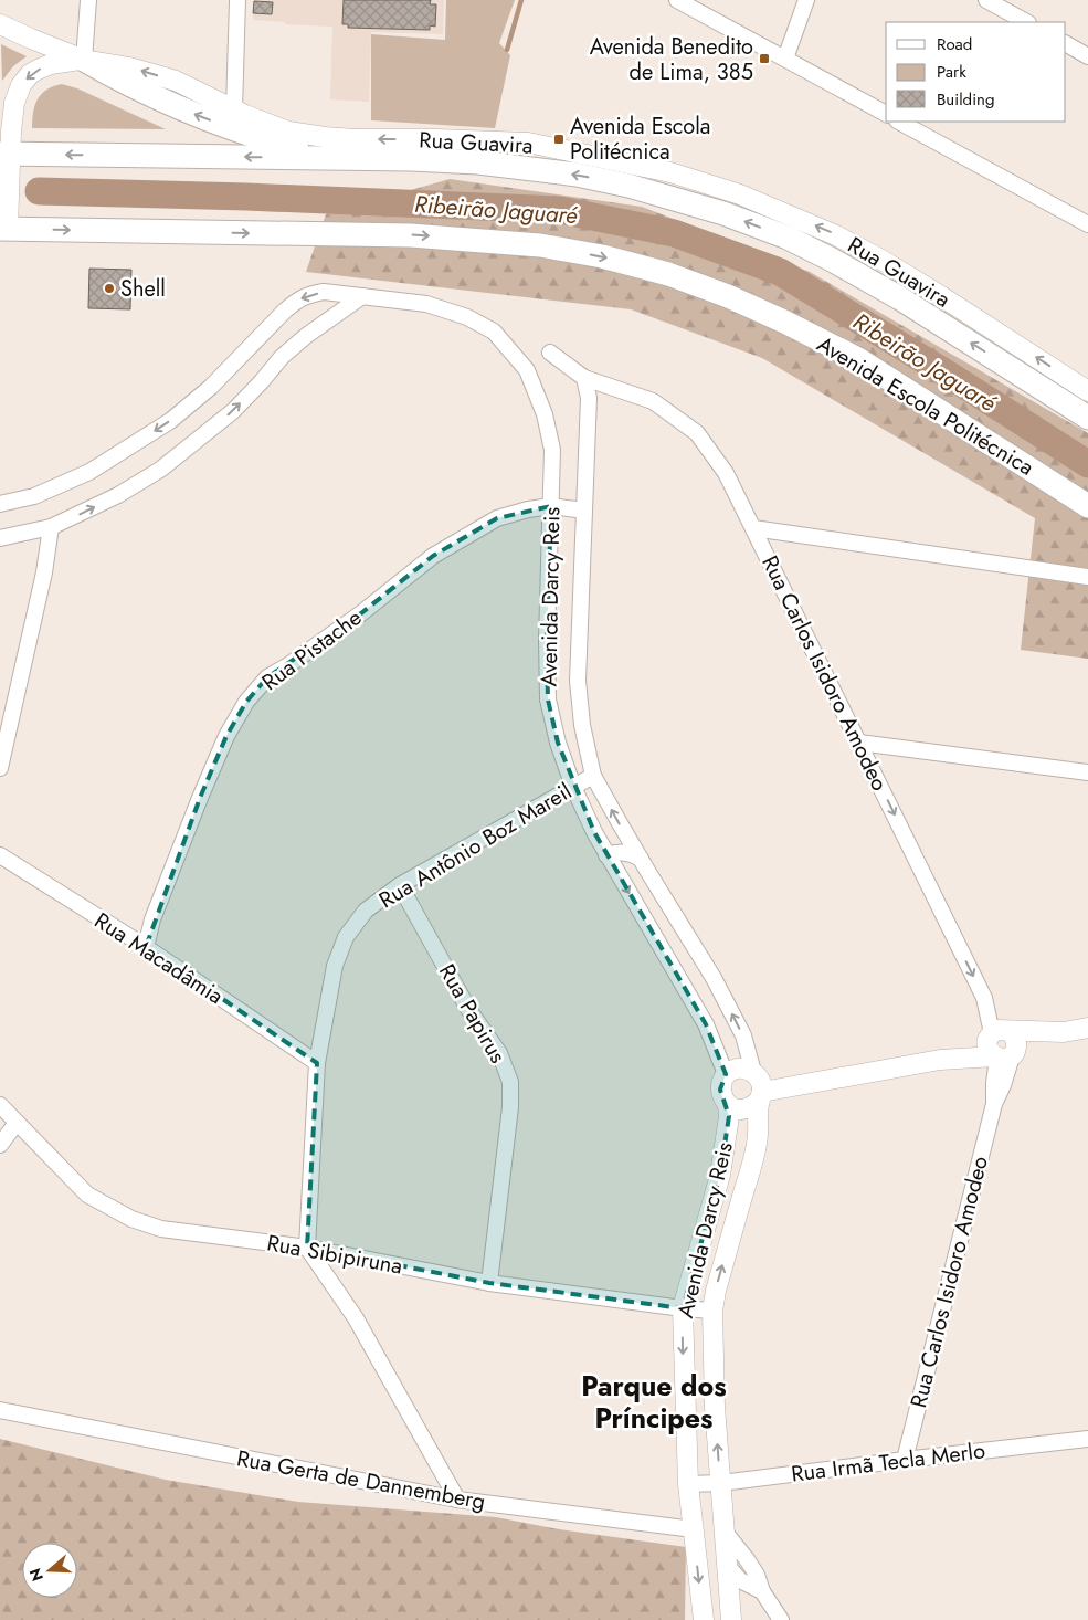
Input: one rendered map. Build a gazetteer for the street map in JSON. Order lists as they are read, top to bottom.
{
  "streets": {
    "highway": ["Avenida Escola Politécnica"],
    "main road": ["Rua Guavira", "Avenida Darcy Reis", "Rua Gerta de Dannemberg"],
    "street": [
      "Rua Pistache",
      "Rua Carlos Isidoro Amodeo",
      "Rua Antônio Boz Mareil",
      "Rua Macadâmia",
      "Rua Papirus",
      "Rua Sibipiruna",
      "Rua Irmã Tecla Merlo"
    ]
  },
  "crossings": [
    ["Rua Guavira", "Avenida Escola Politécnica"],
    ["Avenida Darcy Reis", "Rua Pistache"],
    ["Avenida Darcy Reis", "Rua Carlos Isidoro Amodeo"],
    ["Avenida Darcy Reis", "Rua Antônio Boz Mareil"],
    ["Avenida Darcy Reis", "Rua Sibipiruna"],
    ["Avenida Darcy Reis", "Rua Irmã Tecla Merlo"],
    ["Avenida Darcy Reis", "Rua Gerta de Dannemberg"],
    ["Rua Pistache", "Rua Macadâmia"],
    ["Rua Carlos Isidoro Amodeo", "Rua Irmã Tecla Merlo"],
    ["Rua Antônio Boz Mareil", "Rua Macadâmia"],
    ["Rua Antônio Boz Mareil", "Rua Papirus"],
    ["Rua Antônio Boz Mareil", "Rua Sibipiruna"],
    ["Rua Papirus", "Rua Sibipiruna"]
  ],
  "one_way": ["Rua Guavira", "Avenida Escola Politécnica"],
  "districts": ["Parque dos Príncipes"],
  "water": ["Ribeirão Jaguaré"],
  "places": {
    "transit": ["Avenida Benedito de Lima, 385", "Avenida Escola Politécnica"],
    "other": ["Shell"]
  },
  "legend": ["Road", "Park", "Building"],
  "north": "left"
}
